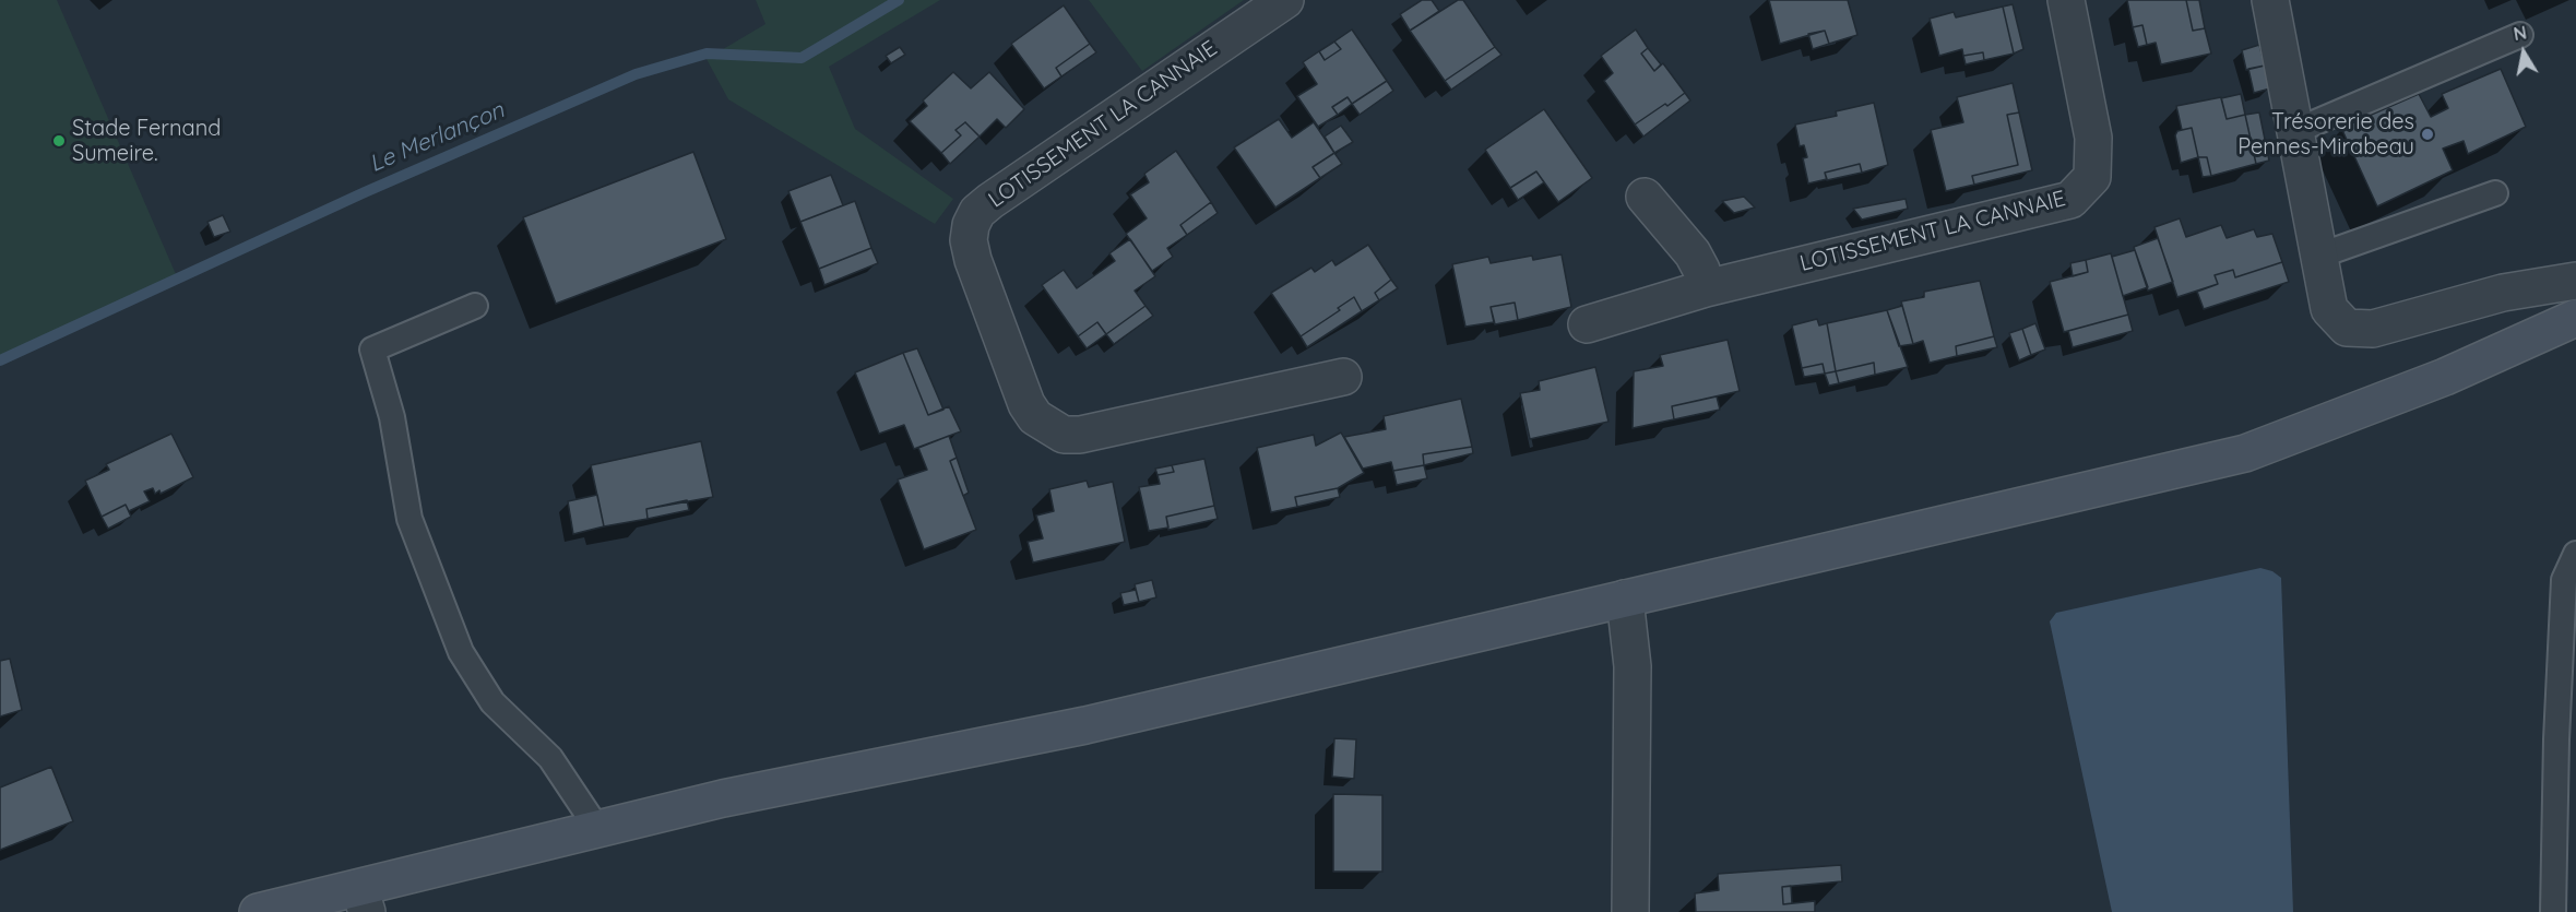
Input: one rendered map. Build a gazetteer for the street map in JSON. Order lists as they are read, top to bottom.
{
  "streets": {
    "street": ["LOTISSEMENT LA CANNAIE"]
  },
  "water": ["Le Merlançon"],
  "places": ["Trésorerie des Pennes-Mirabeau", "Stade Fernand Sumeire."],
  "north": "top"
}
